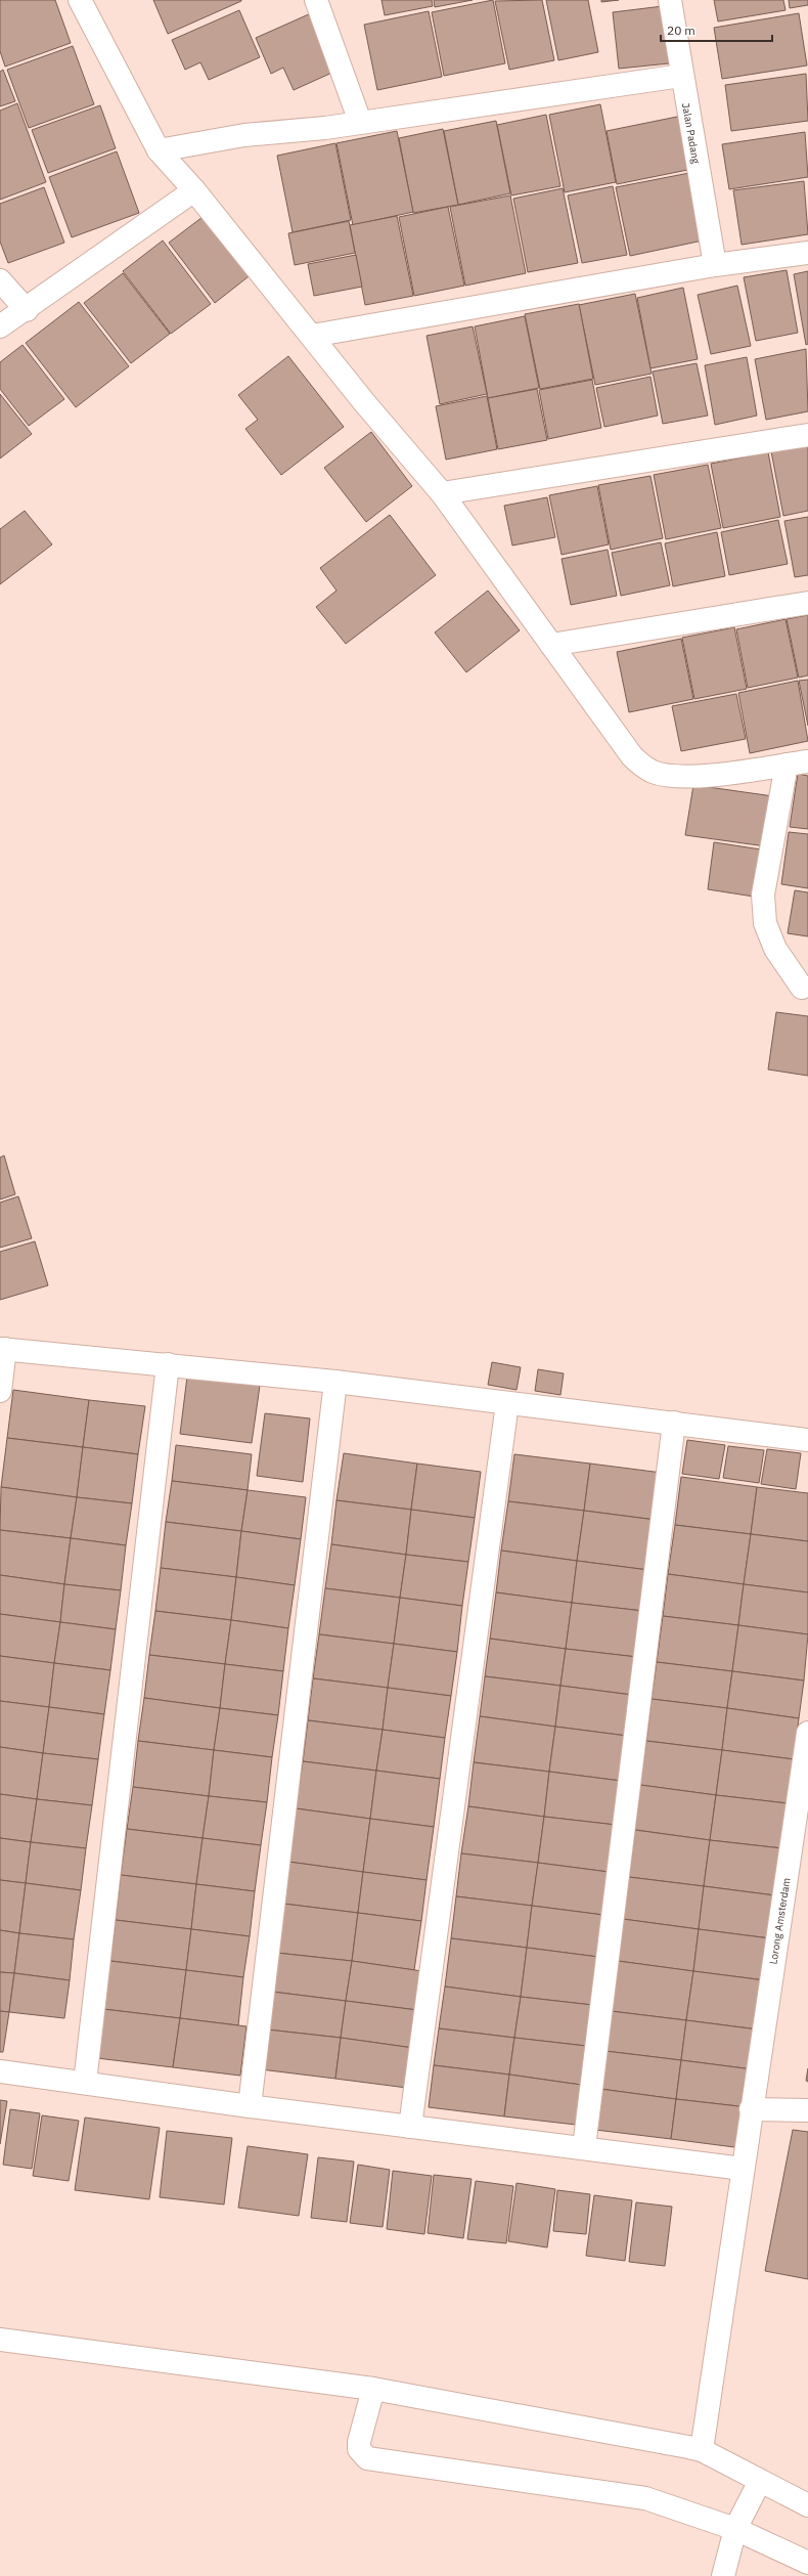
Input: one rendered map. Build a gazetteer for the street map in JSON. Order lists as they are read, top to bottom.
{
  "streets": {
    "street": ["Jalan Padang", "Lorong Amsterdam"]
  },
  "scale_bar": "20 m"
}
